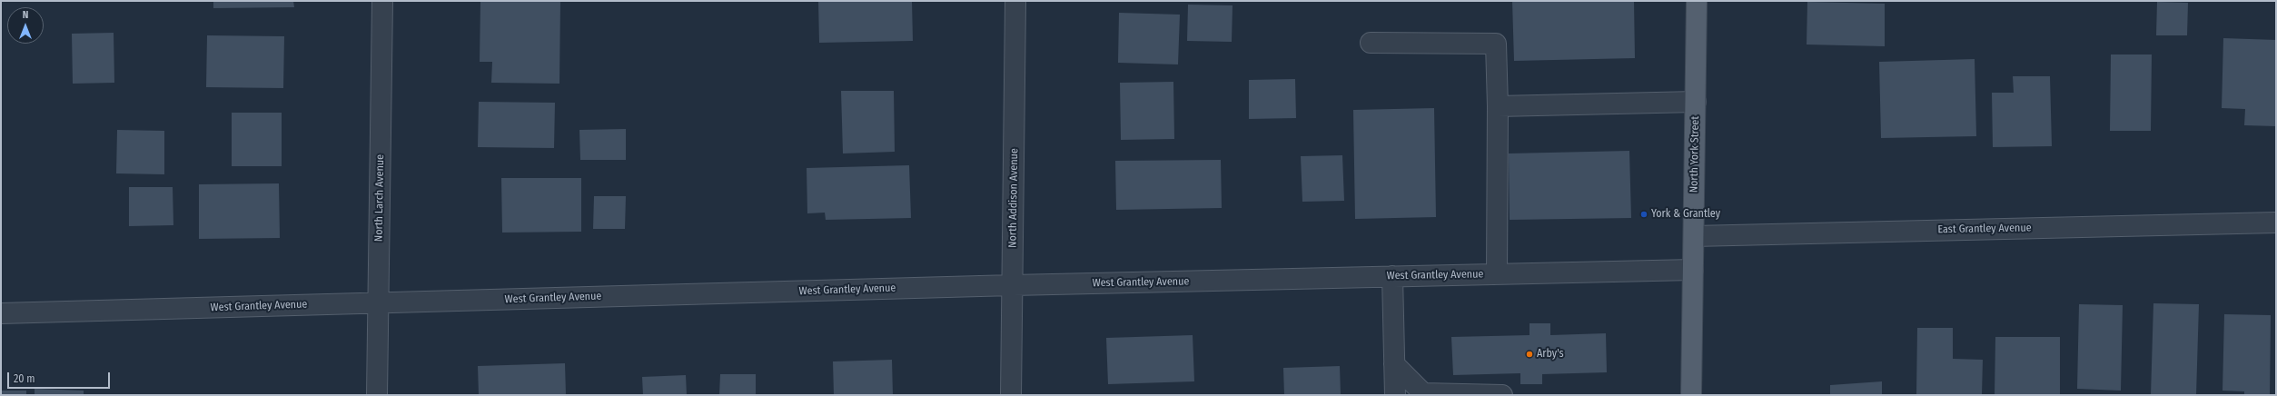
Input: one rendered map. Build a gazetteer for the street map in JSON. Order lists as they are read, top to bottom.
{
  "streets": {
    "main road": ["North York Street"],
    "street": [
      "North Larch Avenue",
      "North Addison Avenue",
      "East Grantley Avenue",
      "West Grantley Avenue"
    ]
  },
  "crossings": [
    ["North York Street", "East Grantley Avenue"],
    ["North York Street", "West Grantley Avenue"],
    ["North Larch Avenue", "West Grantley Avenue"],
    ["North Addison Avenue", "West Grantley Avenue"]
  ],
  "places": ["York & Grantley", "Arby's"],
  "scale_bar": "20 m",
  "north": "top"
}
